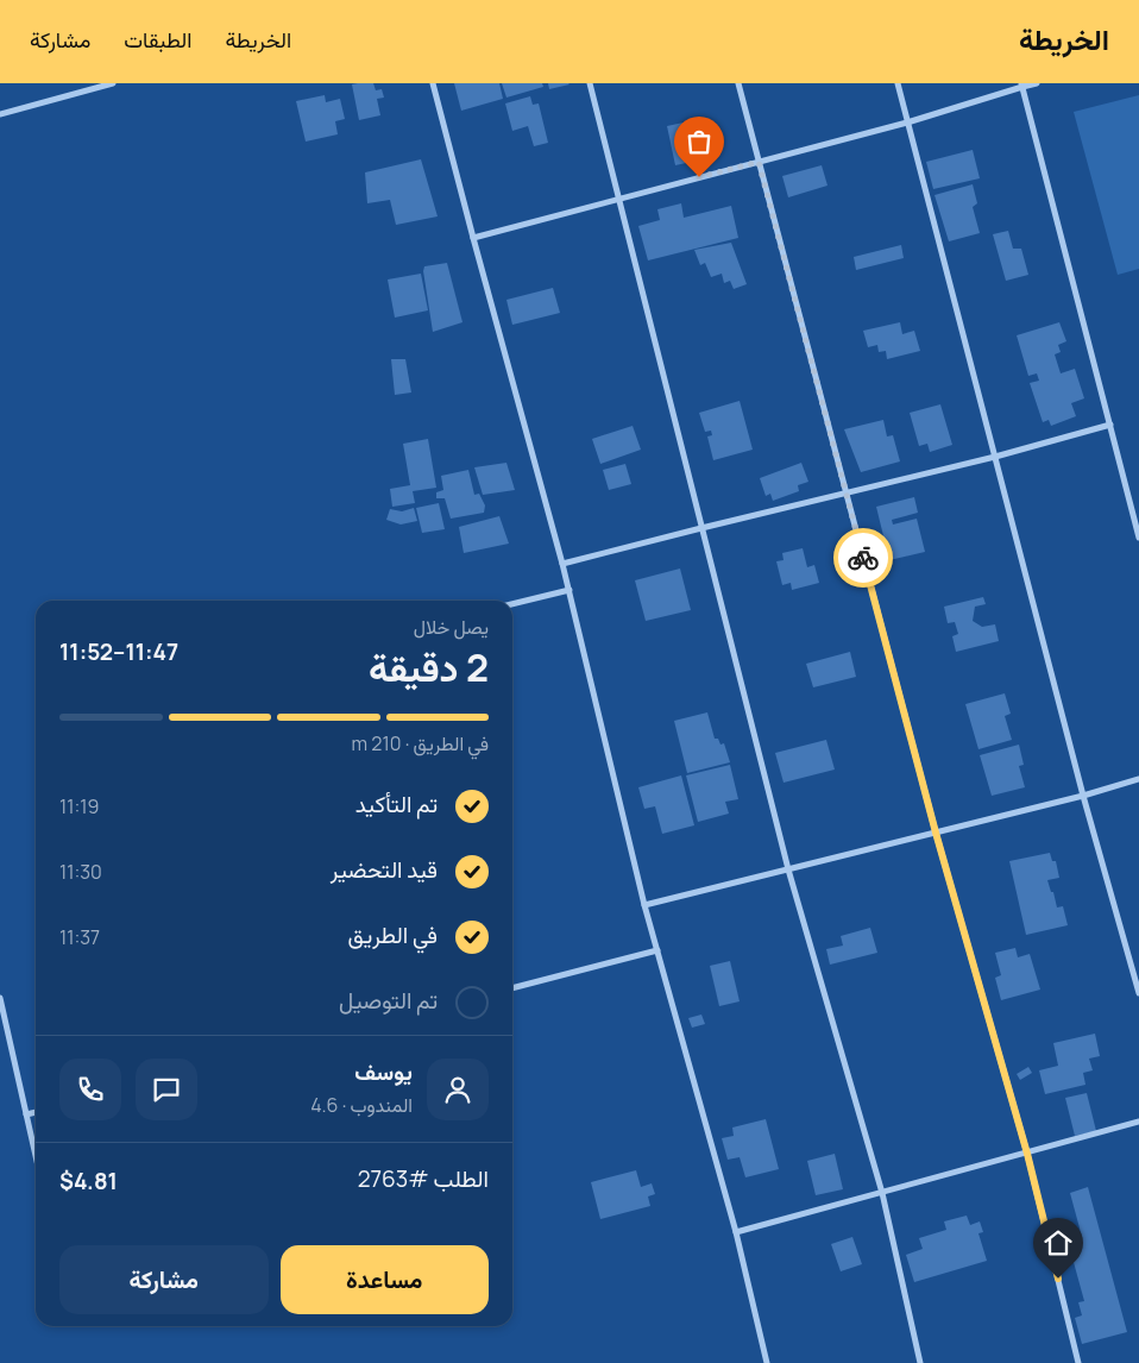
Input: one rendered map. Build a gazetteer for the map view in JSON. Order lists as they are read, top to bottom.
{
  "page": {
    "header": "الخريطة",
    "nav": ["الخريطة", "الطبقات", "مشاركة"],
    "heading": ["2 دقيقة", "يصل خلال", "11:47–11:52"],
    "panel": [
      "يوسف",
      "المندوب · 4.6",
      "الطلب #2763",
      "$4.81"
    ],
    "bar": "في الطريق · 210 m",
    "list": [
      ["تم التأكيد", "11:19"],
      ["قيد التحضير", "11:30"],
      ["في الطريق", "11:37"],
      "تم التوصيل"
    ],
    "buttons": ["مساعدة", "مشاركة"]
  }
}
